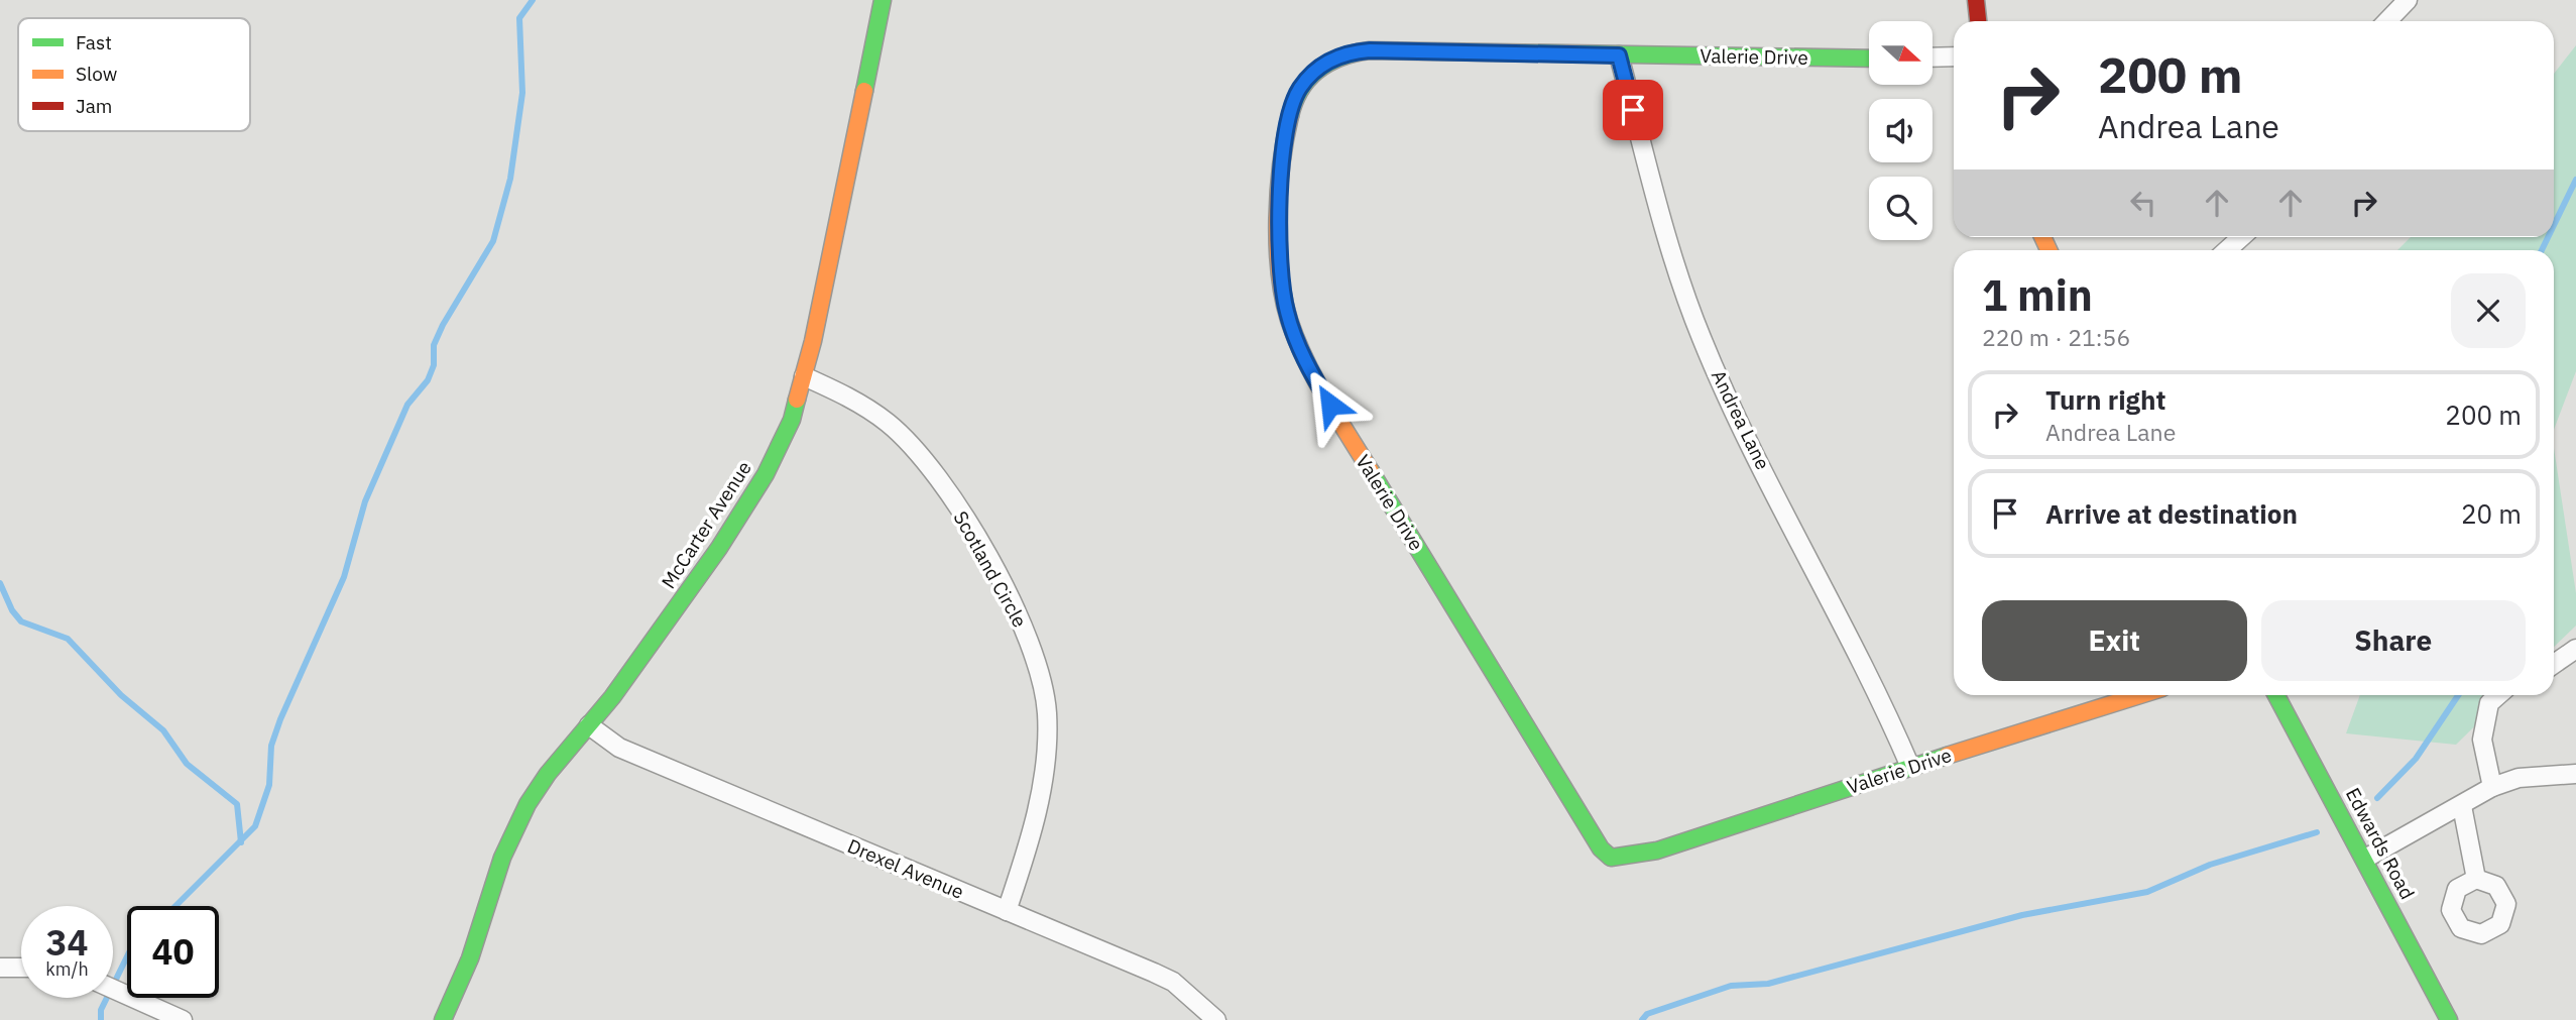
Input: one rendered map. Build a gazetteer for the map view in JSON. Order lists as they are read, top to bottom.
{
  "streets": {
    "street": [
      "Valerie Drive",
      "Andrea Lane",
      "McCarter Avenue",
      "Scotland Circle",
      "Edwards Road",
      "Drexel Avenue"
    ]
  },
  "crossings": [
    ["Valerie Drive", "Andrea Lane"],
    ["McCarter Avenue", "Scotland Circle"],
    ["McCarter Avenue", "Drexel Avenue"],
    ["Scotland Circle", "Drexel Avenue"]
  ],
  "legend": ["Fast", "Slow", "Jam"],
  "north": "right",
  "page": {
    "turn": ["200 m", "Andrea Lane"],
    "heading": ["1 min", "220 m · 21:56"],
    "list": [
      {
        "name": "Turn right",
        "note": "Andrea Lane",
        "value": "200 m"
      },
      {
        "name": "Arrive at destination",
        "value": "20 m"
      }
    ],
    "buttons": ["Exit", "Share"],
    "speed": "34 km/h",
    "limit": "40"
  }
}
